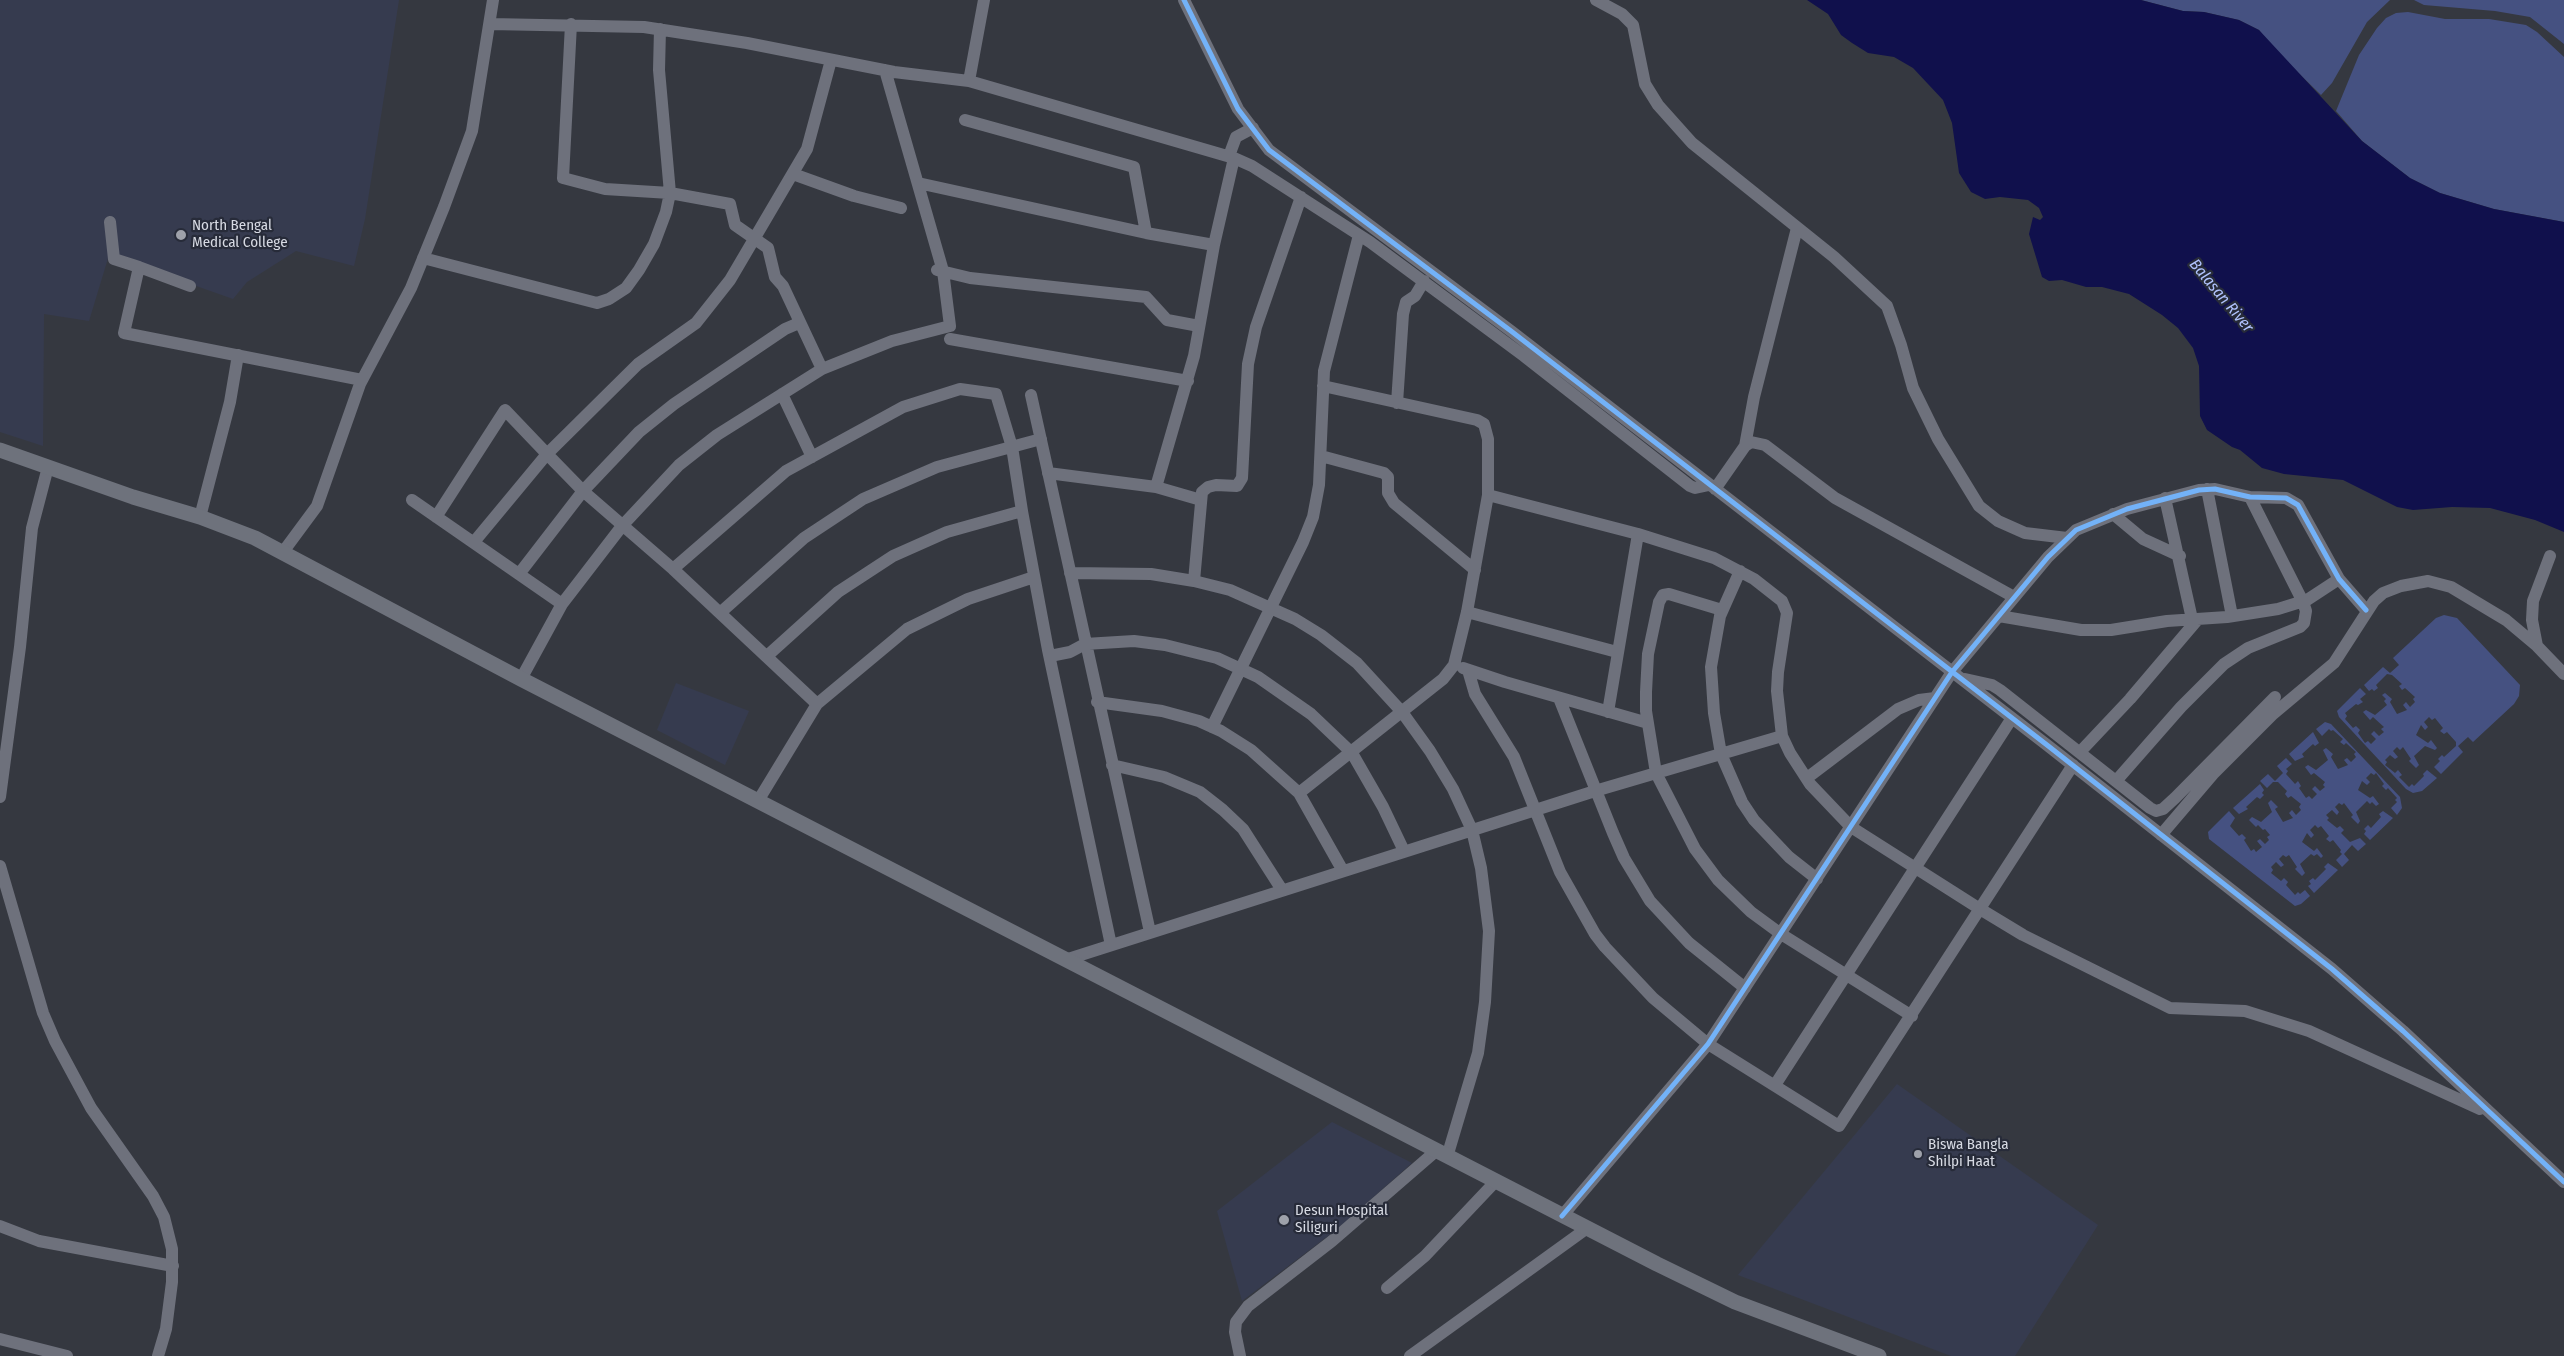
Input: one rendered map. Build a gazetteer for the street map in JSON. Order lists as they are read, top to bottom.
{
  "water": ["Balasan River"],
  "places": ["North Bengal Medical College", "Biswa Bangla Shilpi Haat", "Desun Hospital Siliguri"]
}
